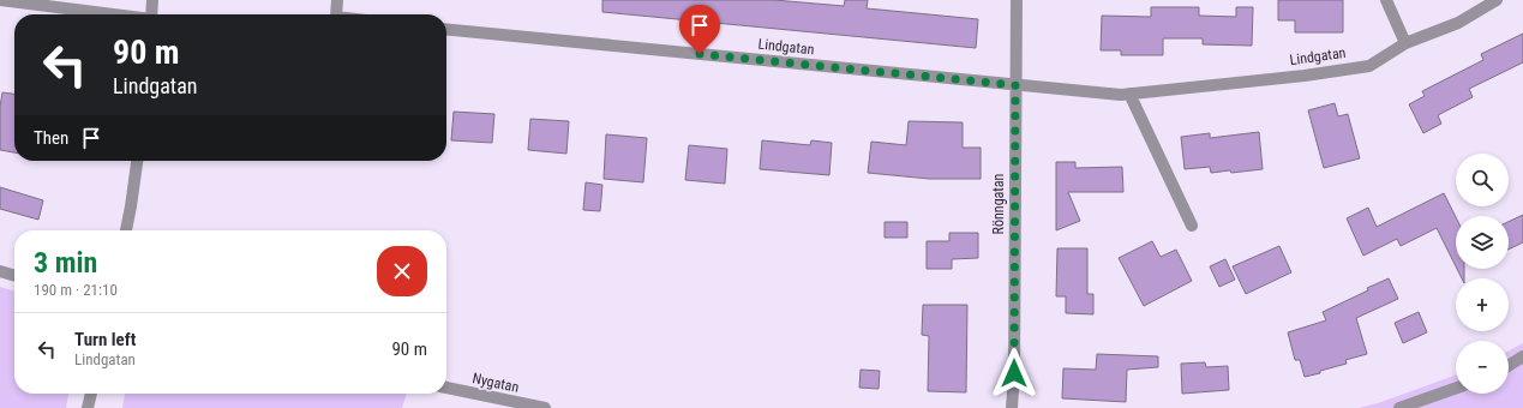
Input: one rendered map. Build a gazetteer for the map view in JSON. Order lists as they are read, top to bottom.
{
  "streets": {
    "street": ["Lindgatan", "Rönngatan", "Nygatan"]
  },
  "crossings": [
    ["Lindgatan", "Rönngatan"]
  ],
  "page": {
    "turn": ["90 m", "Lindgatan"],
    "then": "Then",
    "map_buttons": ["+", "−"],
    "heading": ["3 min", "190 m · 21:10"],
    "list": [
      {
        "name": "Turn left",
        "note": "Lindgatan",
        "value": "90 m"
      }
    ]
  }
}
